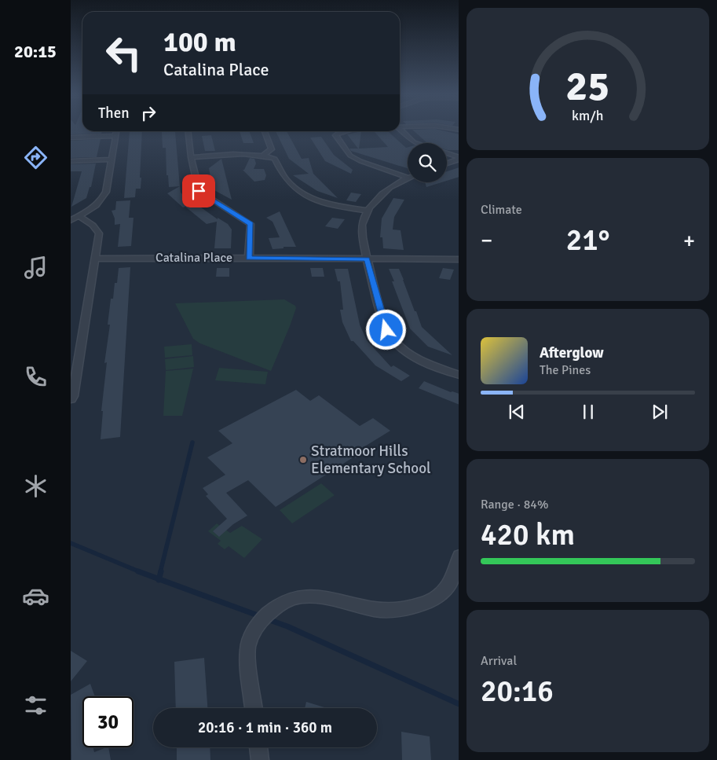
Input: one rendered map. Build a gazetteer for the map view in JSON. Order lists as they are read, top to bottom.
{
  "streets": {
    "street": ["Catalina Place"]
  },
  "places": ["Stratmoor Hills Elementary School"],
  "page": {
    "tabs": "20:15",
    "turn": ["100 m", "Catalina Place"],
    "then": "Then",
    "tile": [
      "Climate",
      ["Range · 84%", "420 km"],
      ["Arrival", "20:16"]
    ],
    "heat": ["−", "21°", "+"],
    "song": ["Afterglow", "The Pines"],
    "limit": "30",
    "trip": "20:16 · 1 min · 360 m",
    "gauge": ["25", "km/h"]
  }
}
